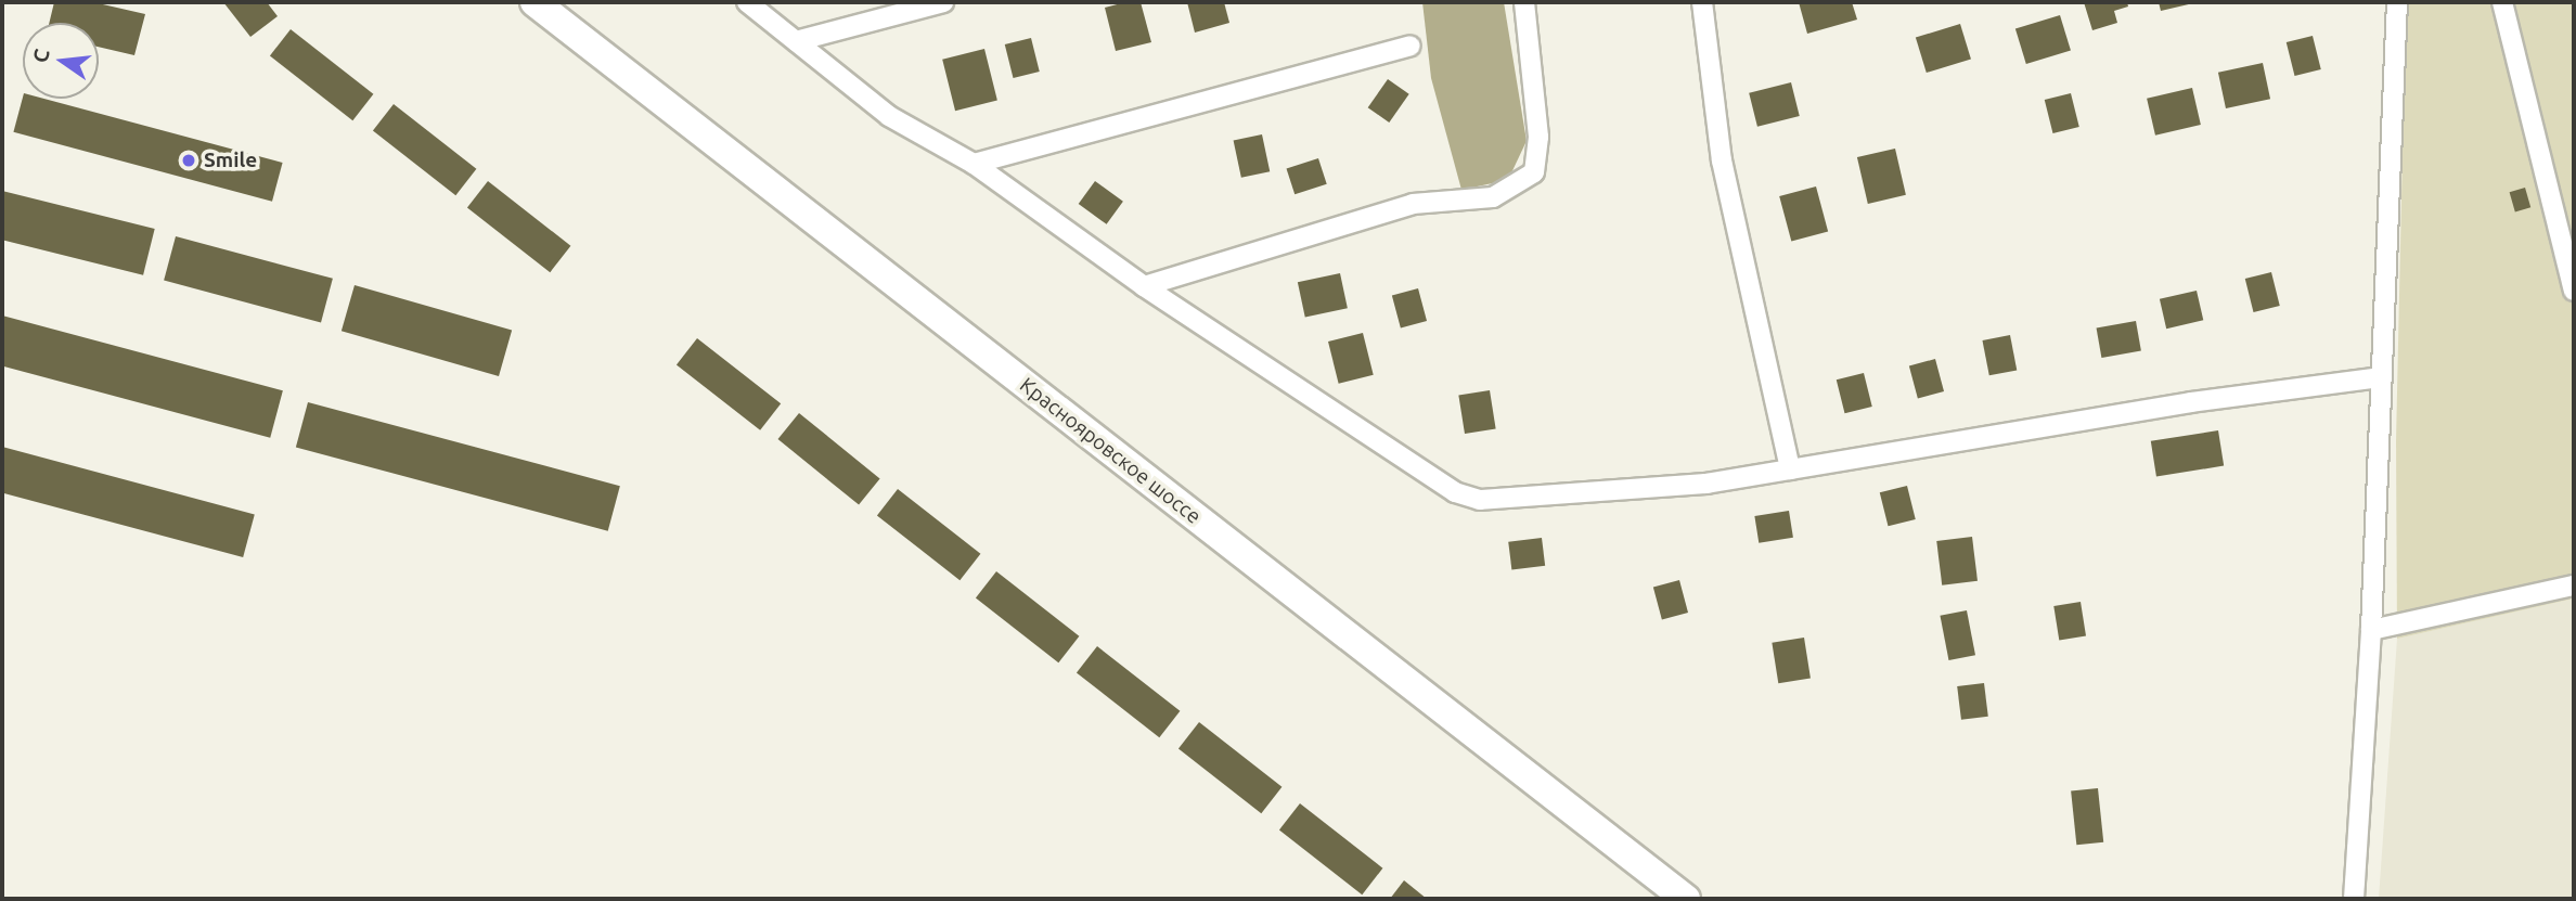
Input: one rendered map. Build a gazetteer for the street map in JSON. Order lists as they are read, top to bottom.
{
  "streets": {
    "street": ["Краснояровское шоссе"]
  },
  "places": ["Smile"],
  "north": "left"
}
